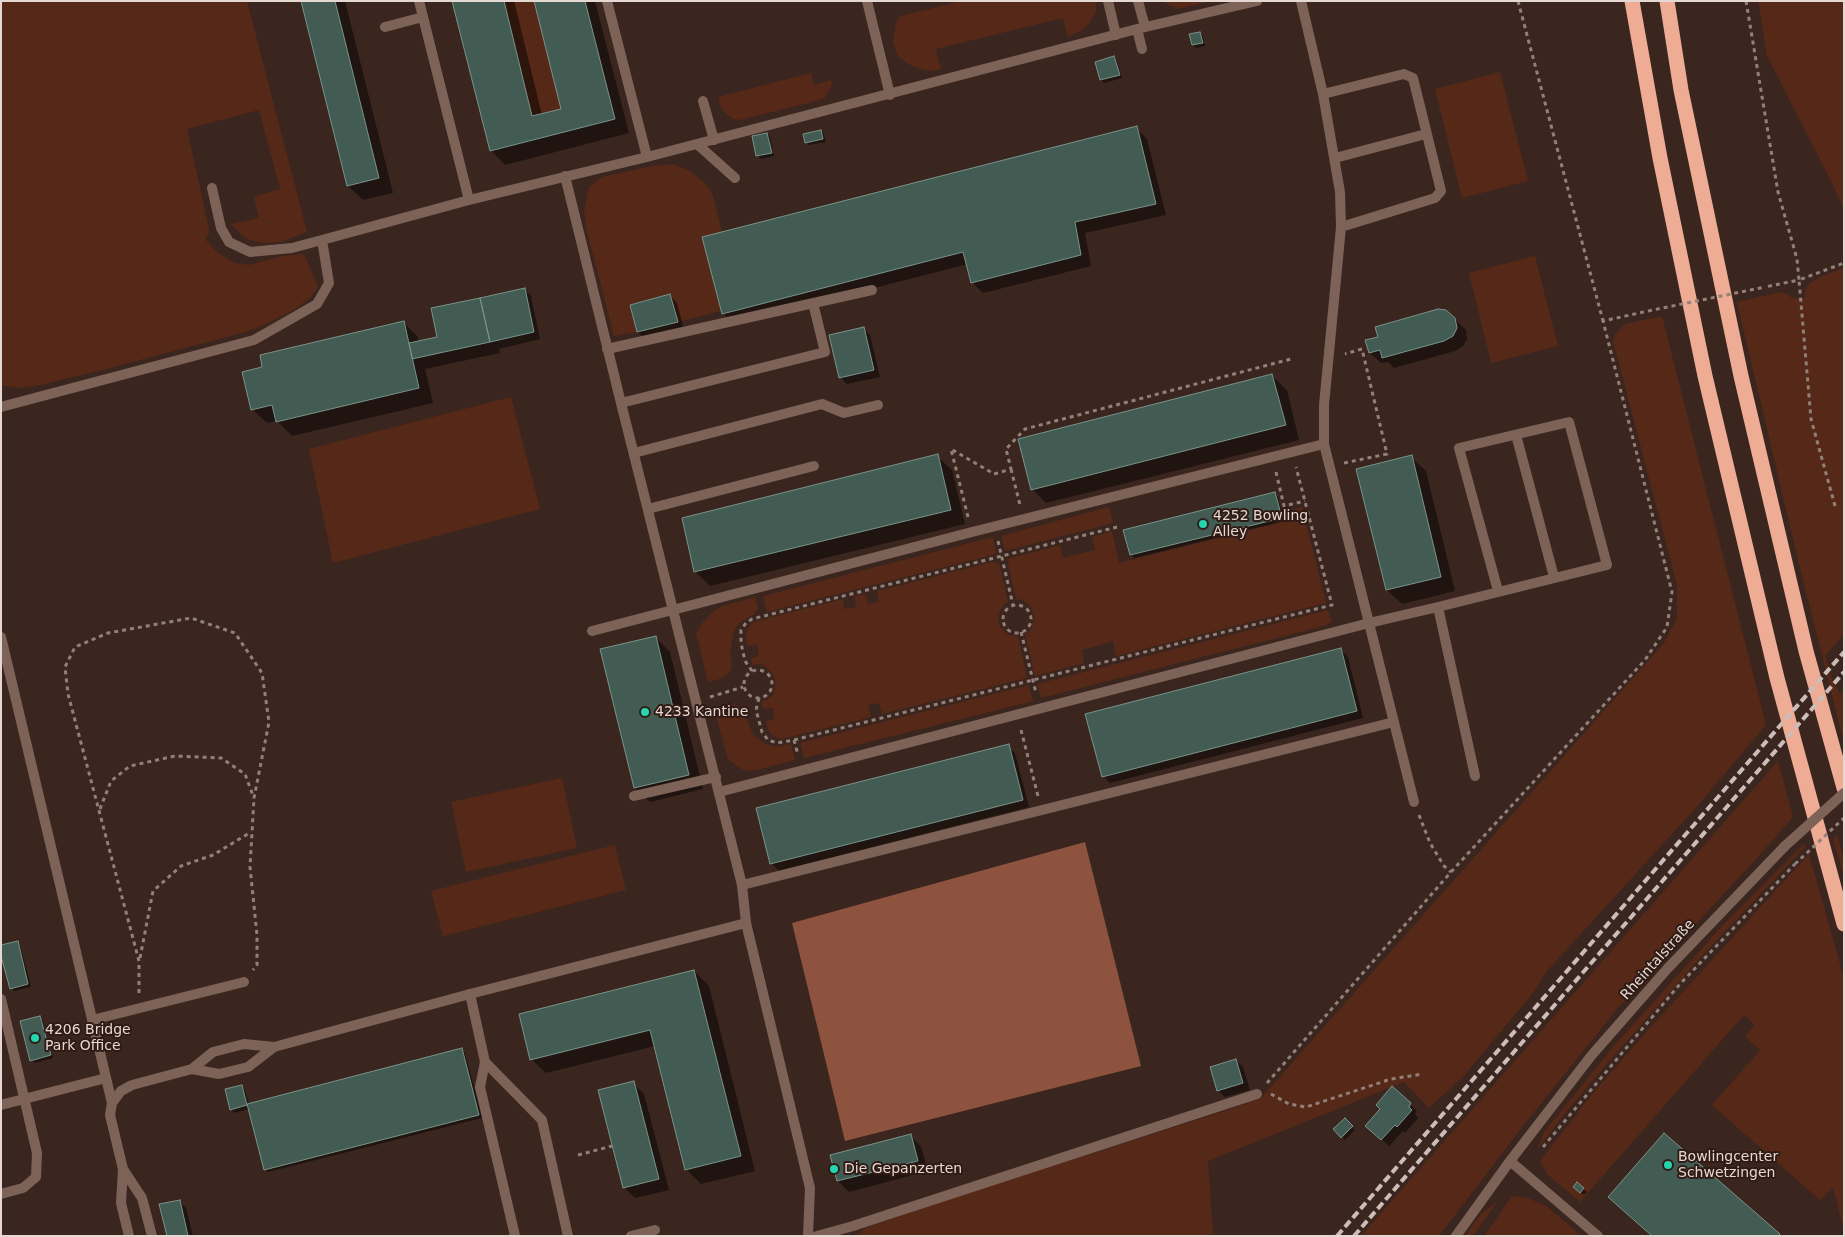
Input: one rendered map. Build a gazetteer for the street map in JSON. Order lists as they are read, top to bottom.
{
  "streets": {
    "street": ["Rheintalstraße"]
  },
  "places": [
    "4252 Bowling Alley",
    "4233 Kantine",
    "4206 Bridge Park Office",
    "Bowlingcenter Schwetzingen",
    "Die Gepanzerten"
  ]
}
